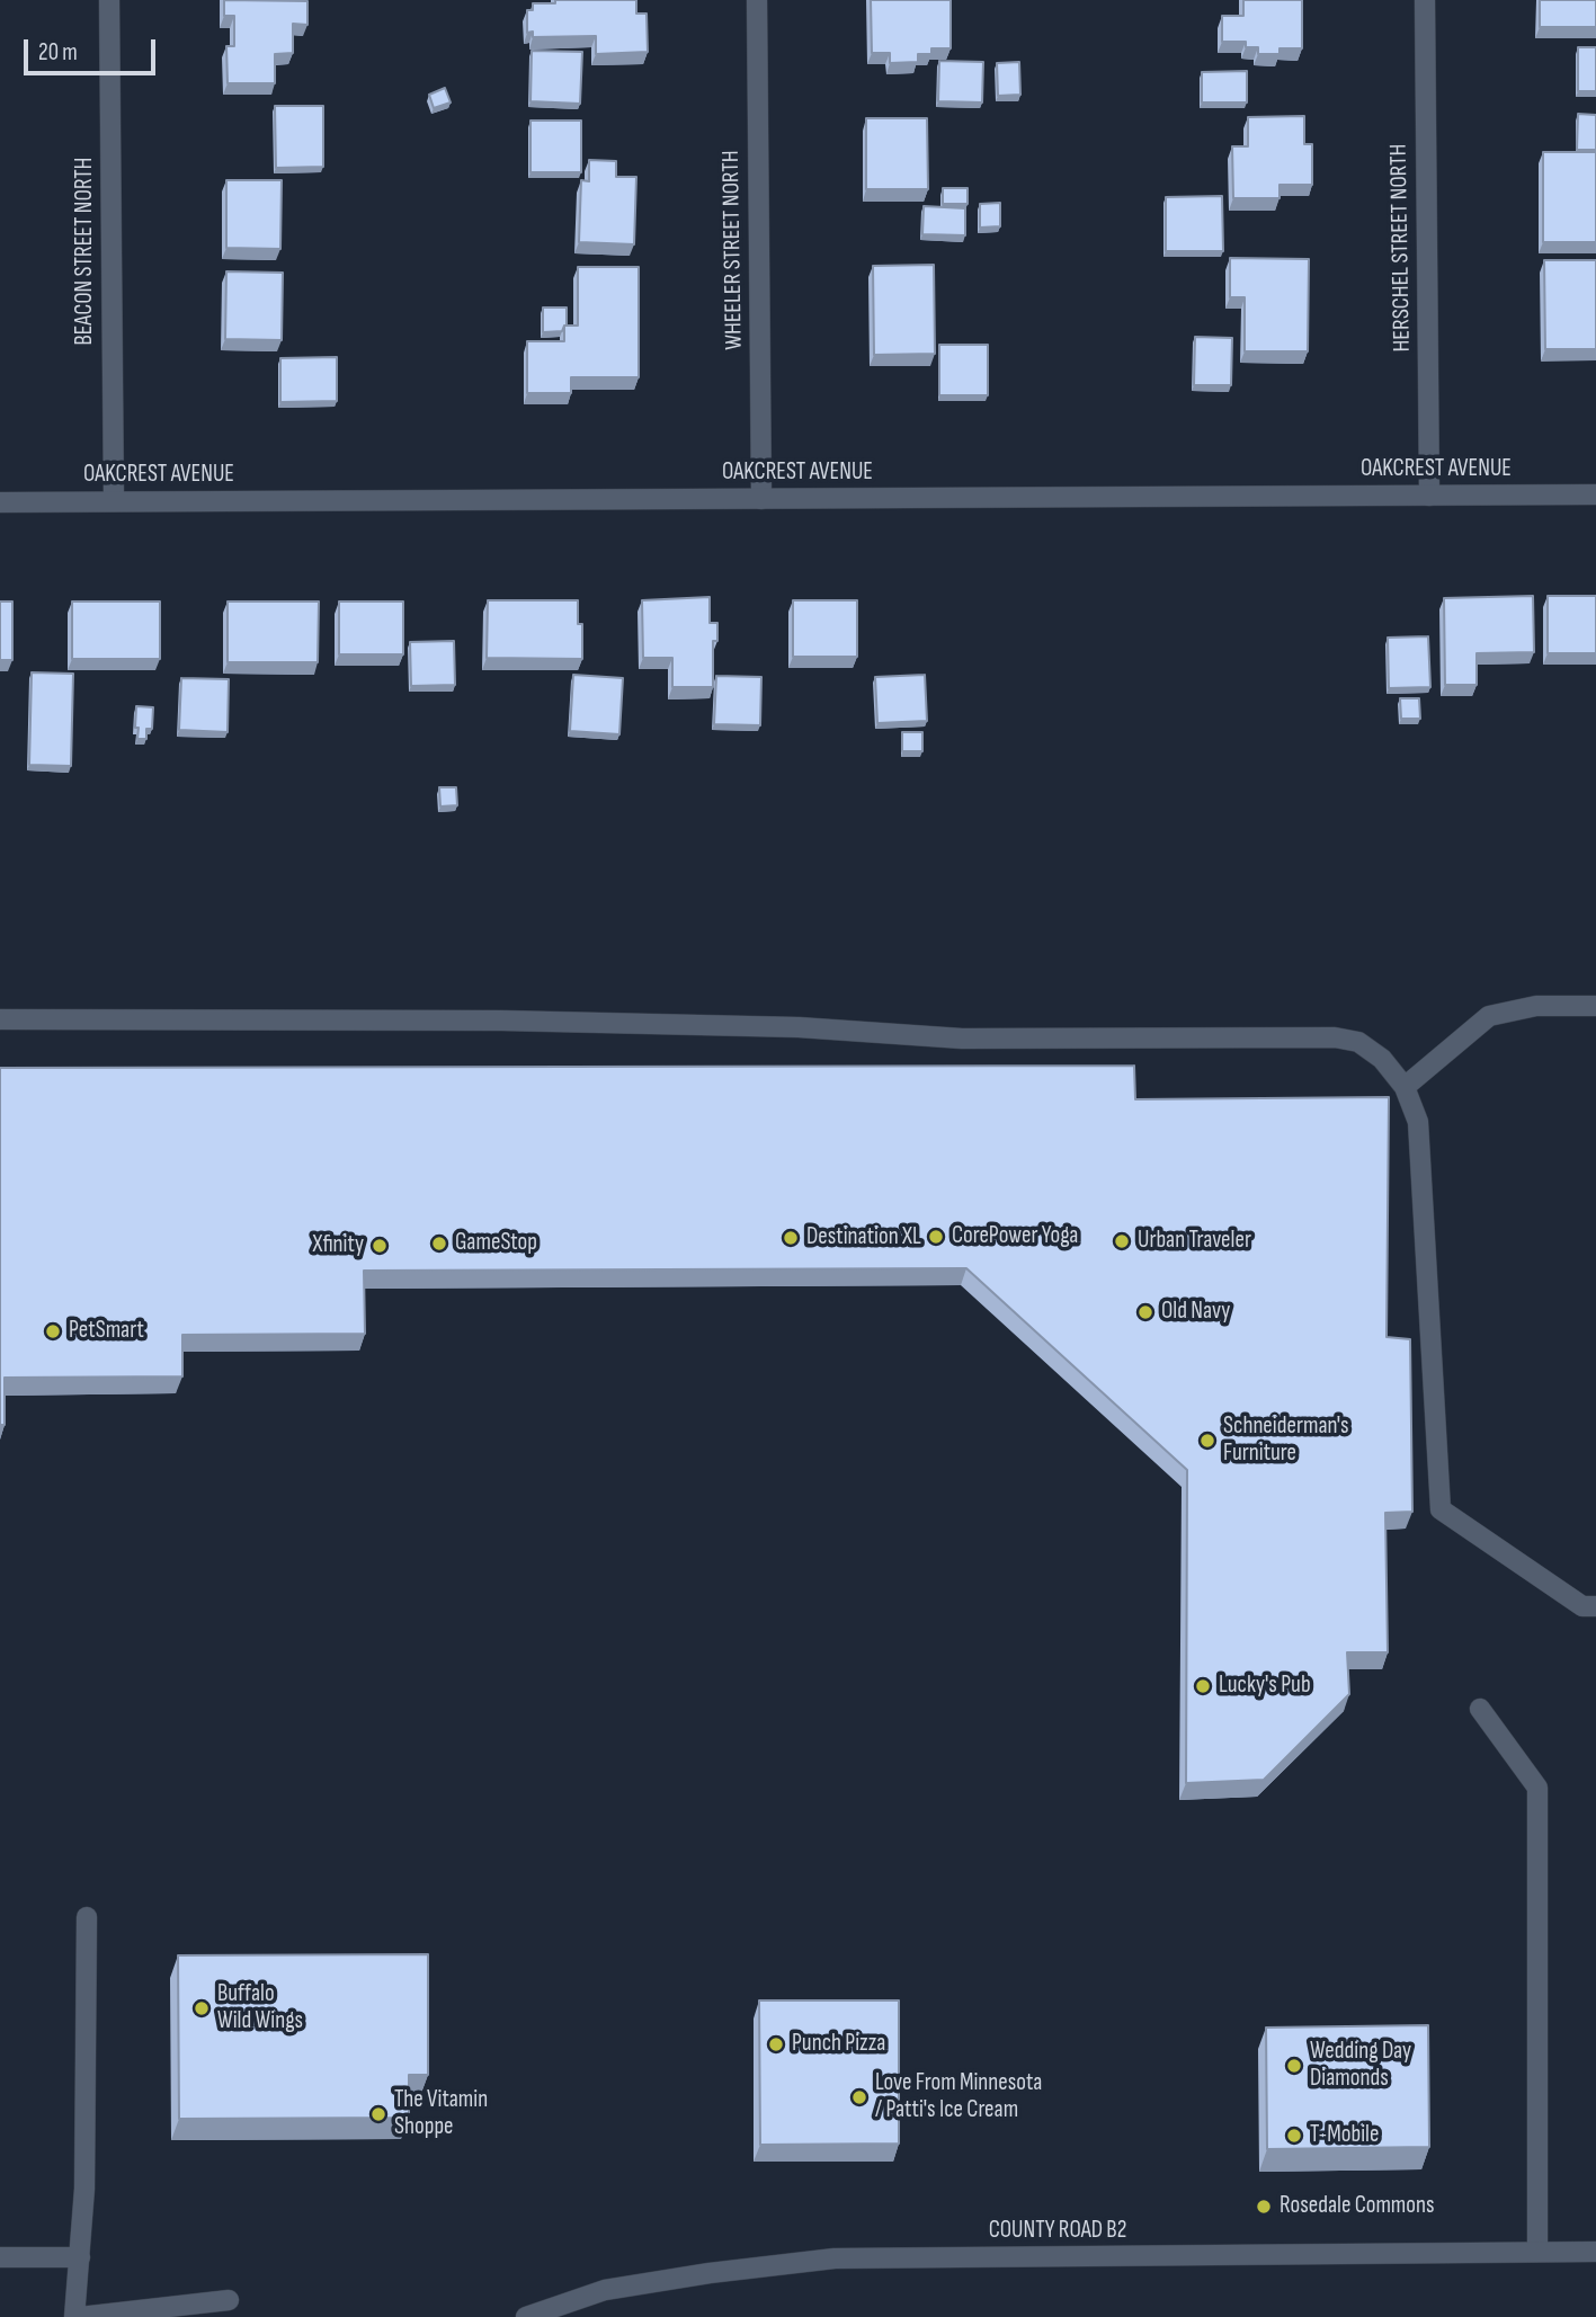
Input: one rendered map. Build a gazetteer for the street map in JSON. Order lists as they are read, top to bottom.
{
  "streets": {
    "street": [
      "HERSCHEL STREET NORTH",
      "WHEELER STREET NORTH",
      "BEACON STREET NORTH",
      "OAKCREST AVENUE",
      "COUNTY ROAD B2"
    ]
  },
  "crossings": [
    ["HERSCHEL STREET NORTH", "OAKCREST AVENUE"],
    ["WHEELER STREET NORTH", "OAKCREST AVENUE"],
    ["BEACON STREET NORTH", "OAKCREST AVENUE"]
  ],
  "places": [
    "CorePower Yoga",
    "Destination XL",
    "Urban Traveler",
    "GameStop",
    "Xfinity",
    "Old Navy",
    "PetSmart",
    "Schneiderman's Furniture",
    "Lucky's Pub",
    "Buffalo Wild Wings",
    "Punch Pizza",
    "Wedding Day Diamonds",
    "Love From Minnesota / Patti's Ice Cream",
    "The Vitamin Shoppe",
    "T-Mobile",
    "Rosedale Commons"
  ],
  "scale_bar": "20 m"
}
